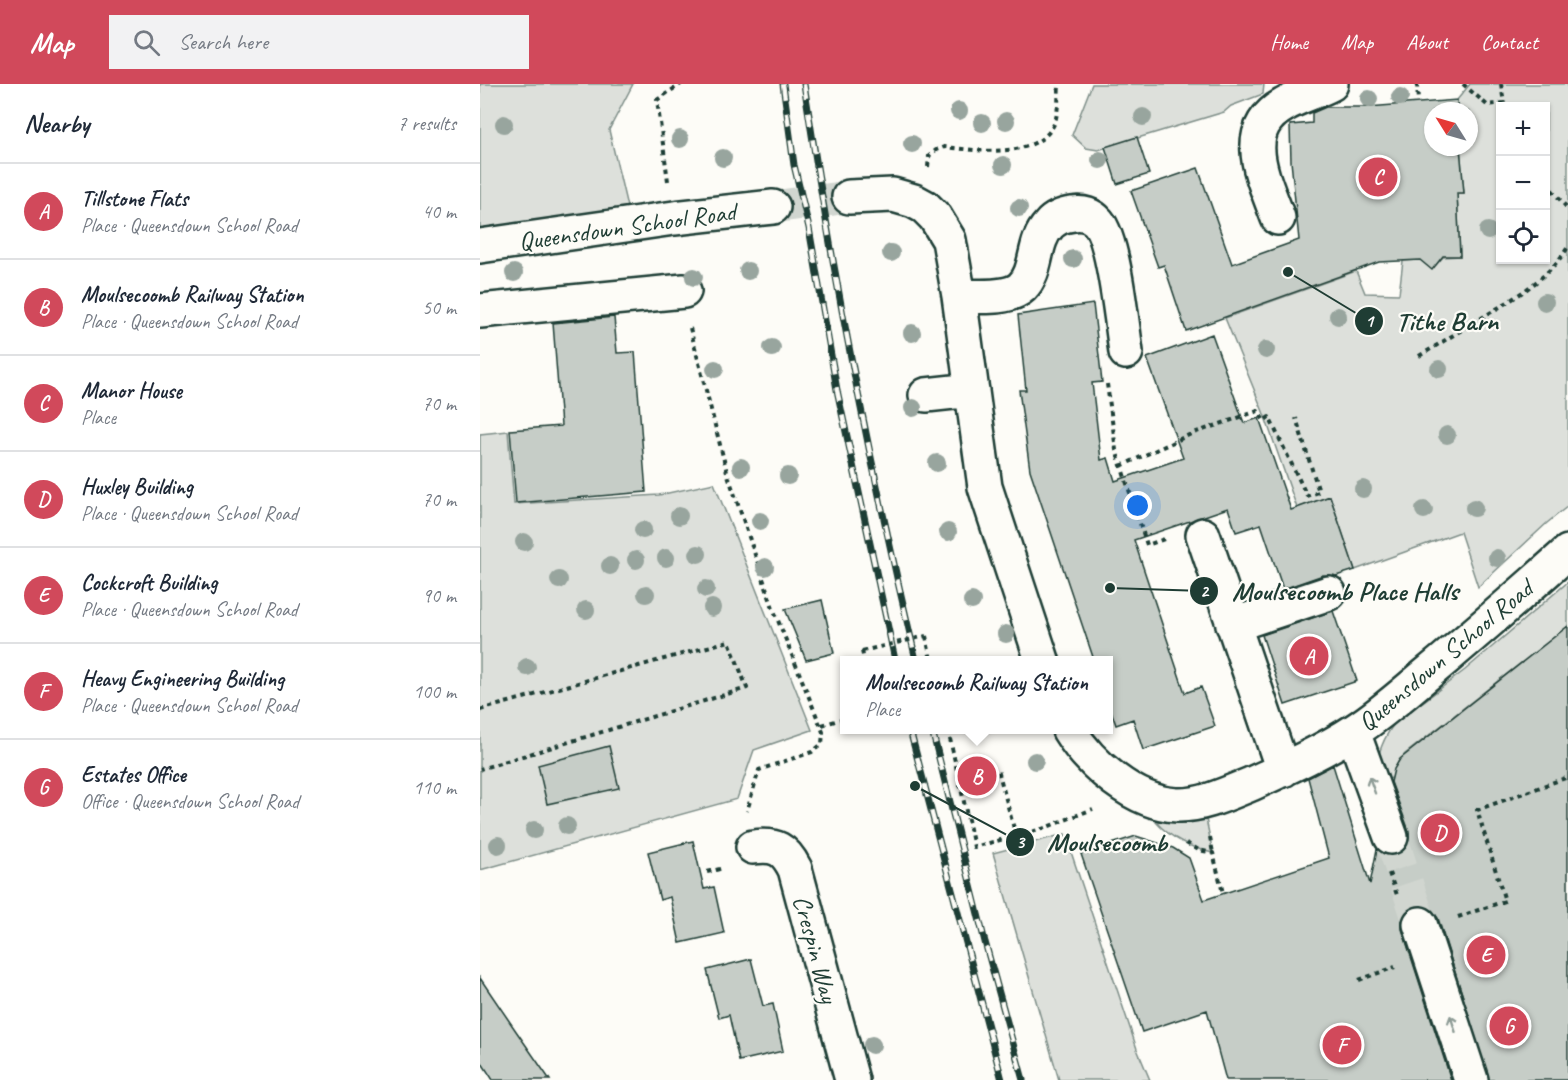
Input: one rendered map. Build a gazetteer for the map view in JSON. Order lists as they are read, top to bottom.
{
  "streets": {
    "street": ["Queensdown School Road", "Crespin Way"]
  },
  "places": ["Tithe Barn", "Moulsecoomb Place Halls", "Moulsecoomb"],
  "north": "top left",
  "page": {
    "header": "Map",
    "search": "Search here",
    "nav": [
      "Home",
      "Map",
      "About",
      "Contact"
    ],
    "heading": ["Nearby", "7 results"],
    "map_buttons": ["+", "−"],
    "pins": [
      "C",
      "A",
      "B",
      "D",
      "E",
      "G",
      "F"
    ],
    "list": [
      {
        "mark": "A",
        "name": "Tillstone Flats",
        "note": "Place · Queensdown School Road",
        "value": "40 m"
      },
      {
        "mark": "B",
        "name": "Moulsecoomb Railway Station",
        "note": "Place · Queensdown School Road",
        "value": "50 m"
      },
      {
        "mark": "C",
        "name": "Manor House",
        "note": "Place",
        "value": "70 m"
      },
      {
        "mark": "D",
        "name": "Huxley Building",
        "note": "Place · Queensdown School Road",
        "value": "70 m"
      },
      {
        "mark": "E",
        "name": "Cockcroft Building",
        "note": "Place · Queensdown School Road",
        "value": "90 m"
      },
      {
        "mark": "F",
        "name": "Heavy Engineering Building",
        "note": "Place · Queensdown School Road",
        "value": "100 m"
      },
      {
        "mark": "G",
        "name": "Estates Office",
        "note": "Office · Queensdown School Road",
        "value": "110 m"
      }
    ],
    "popup": ["Moulsecoomb Railway Station", "Place"]
  }
}
